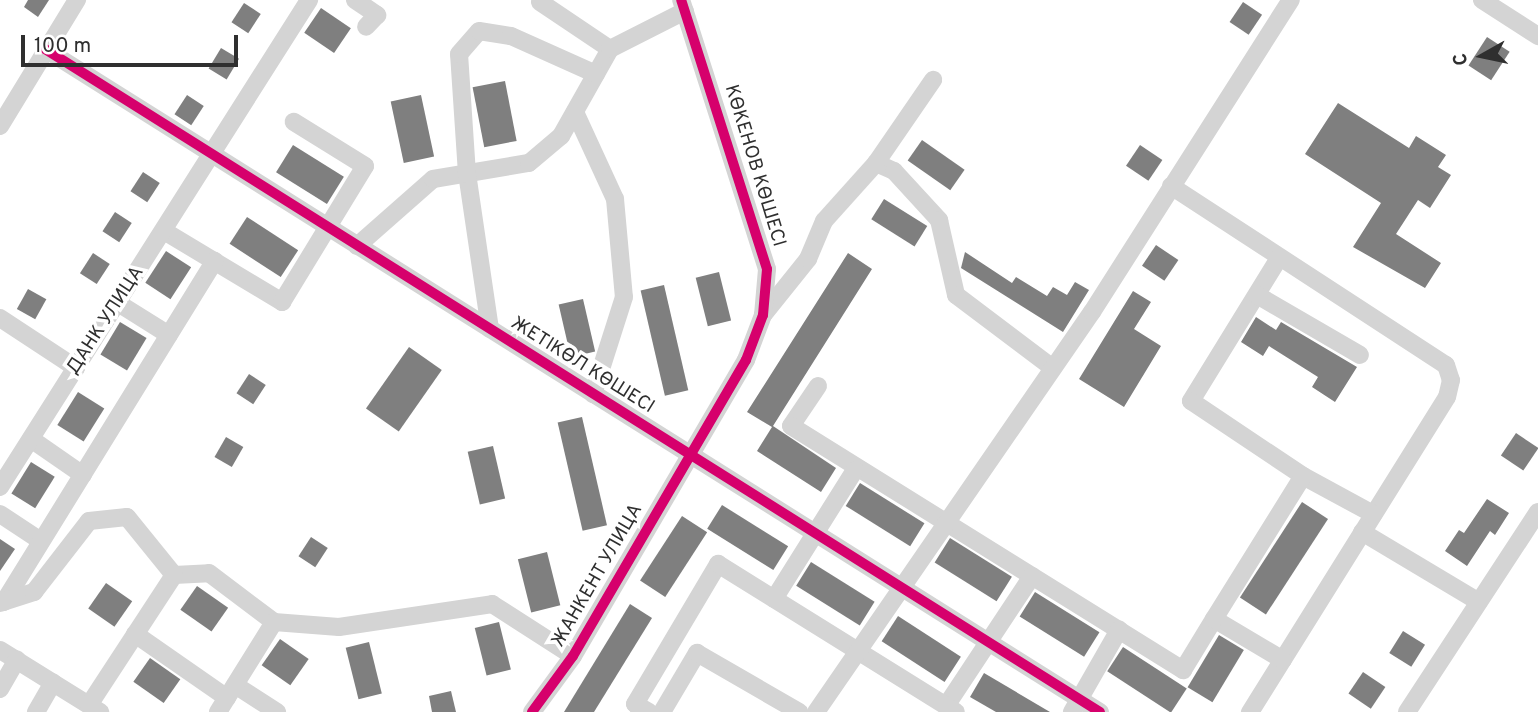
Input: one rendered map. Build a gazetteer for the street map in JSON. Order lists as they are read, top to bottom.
{
  "streets": {
    "street": [
      "КӨКЕНОВ КӨШЕСІ",
      "ДАНК УЛИЦА",
      "ЖЕТІКӨЛ КӨШЕСІ",
      "ЖАНКЕНТ УЛИЦА"
    ]
  },
  "crossings": [
    ["КӨКЕНОВ КӨШЕСІ", "ЖЕТІКӨЛ КӨШЕСІ"],
    ["КӨКЕНОВ КӨШЕСІ", "ЖАНКЕНТ УЛИЦА"],
    ["ДАНК УЛИЦА", "ЖЕТІКӨЛ КӨШЕСІ"],
    ["ЖЕТІКӨЛ КӨШЕСІ", "ЖАНКЕНТ УЛИЦА"]
  ],
  "scale_bar": "100 m",
  "north": "left"
}
